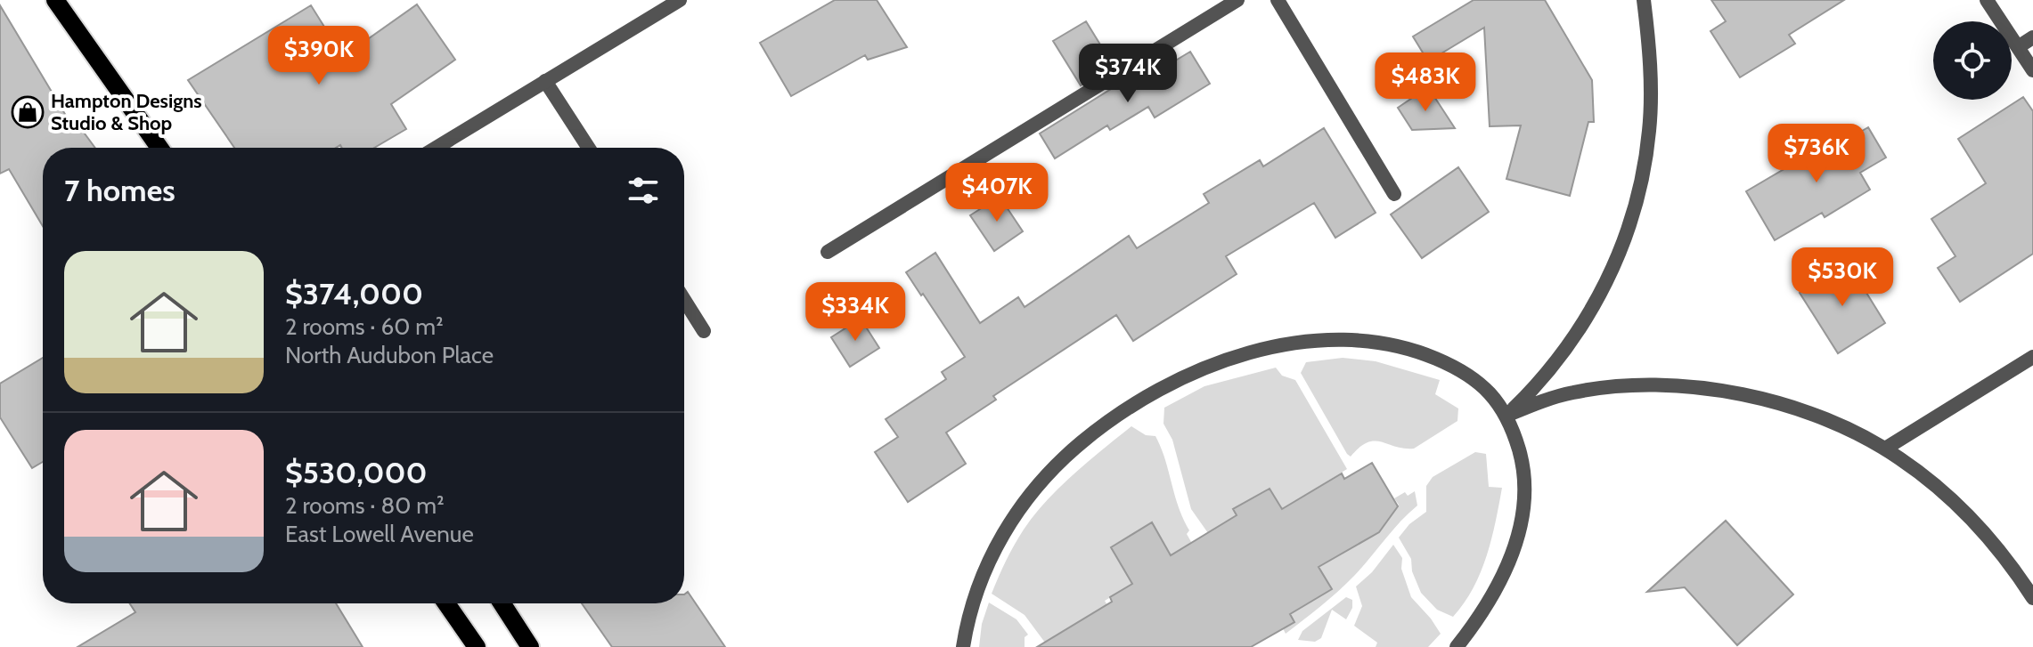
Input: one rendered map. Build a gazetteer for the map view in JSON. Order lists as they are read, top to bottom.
{
  "places": {
    "shop": ["Hampton Designs Studio & Shop"]
  },
  "page": {
    "price": [
      "$390K",
      "$374K",
      "$483K",
      "$736K",
      "$407K",
      "$530K",
      "$334K"
    ],
    "heading": "7 homes",
    "list": [
      {
        "name": "$374,000",
        "note": "2 rooms · 60 m² · North Audubon Place"
      },
      {
        "name": "$530,000",
        "note": "2 rooms · 80 m² · East Lowell Avenue"
      }
    ]
  }
}
